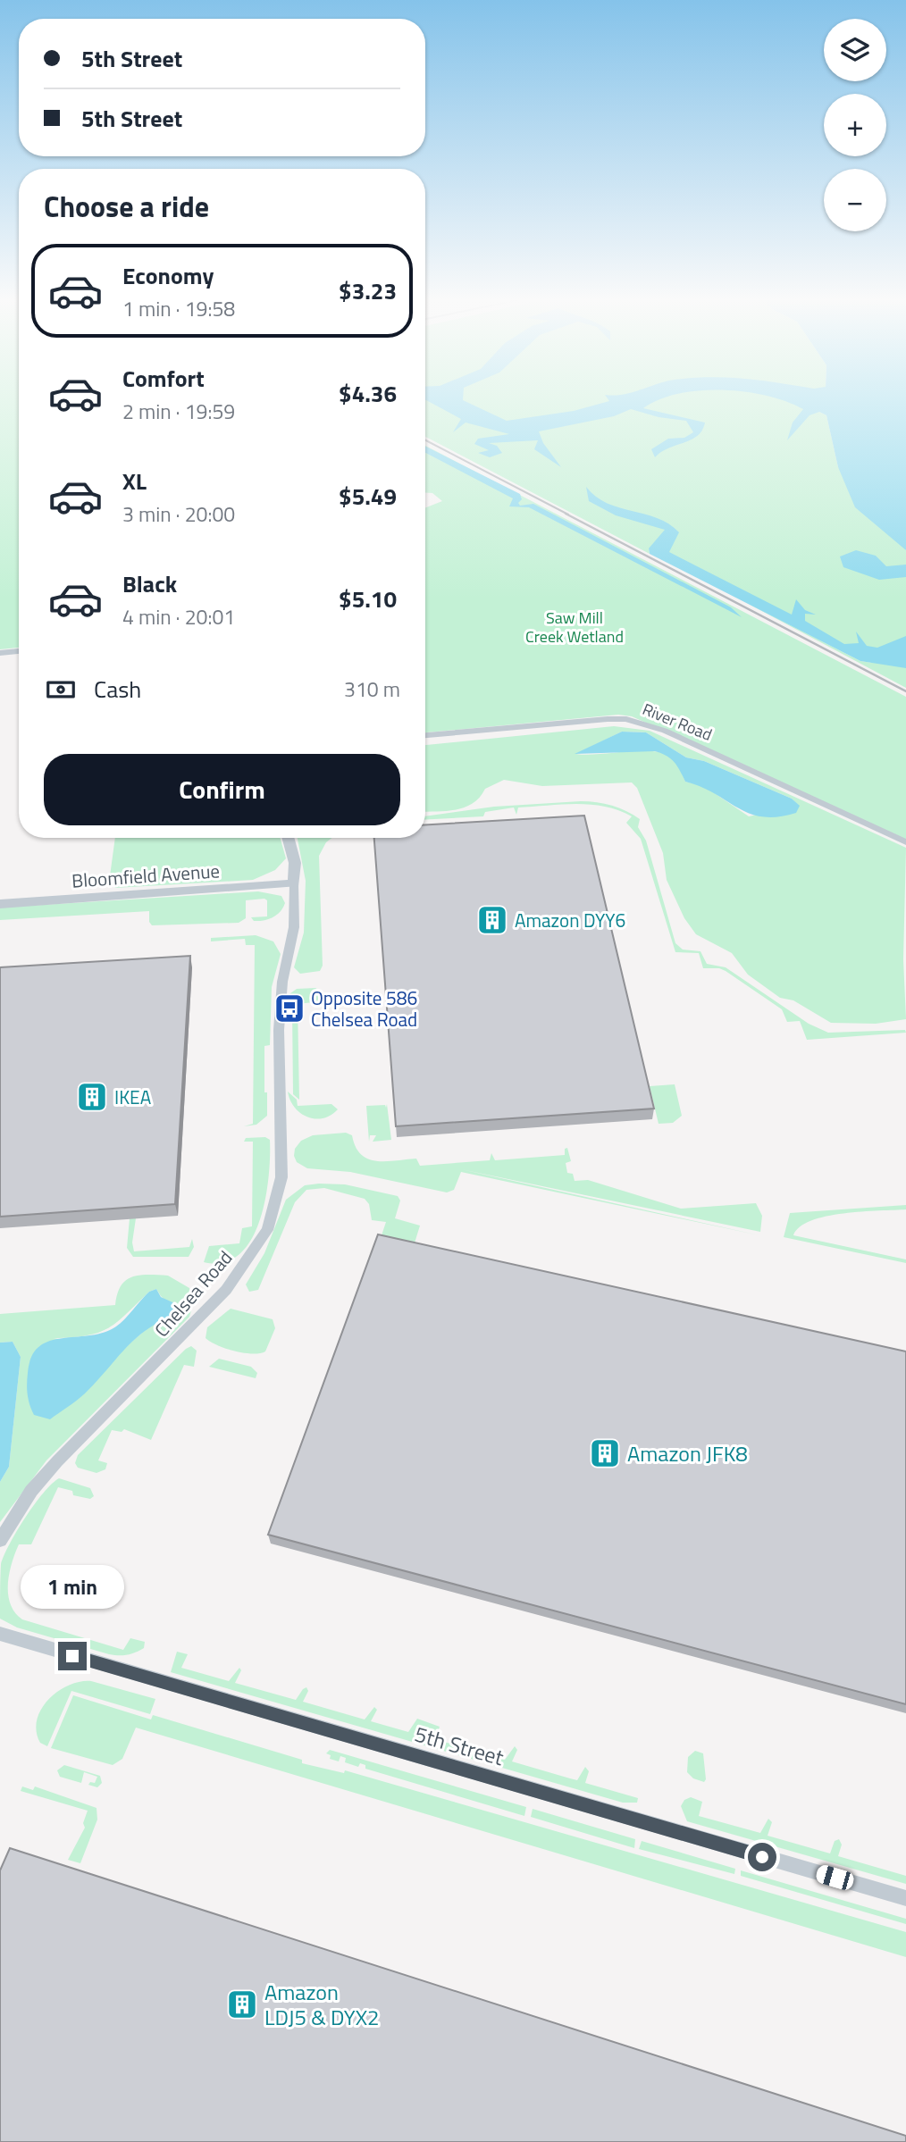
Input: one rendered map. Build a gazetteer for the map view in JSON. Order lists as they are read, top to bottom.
{
  "streets": {
    "street": [
      "River Road",
      "Bloomfield Avenue",
      "Chelsea Road",
      "5th Street"
    ]
  },
  "crossings": [
    ["Bloomfield Avenue", "Chelsea Road"]
  ],
  "parks": ["Saw Mill Creek Wetland"],
  "places": {
    "building": [
      "Amazon DYY6",
      "IKEA",
      "Amazon JFK8",
      "Amazon LDJ5 & DYX2"
    ],
    "bus stop": ["Opposite 586 Chelsea Road"]
  },
  "page": {
    "map_buttons": ["+", "−"],
    "banner": ["5th Street", "5th Street"],
    "heading": "Choose a ride",
    "list": [
      {
        "name": "Economy",
        "note": "1 min · 19:58",
        "value": "$3.23"
      },
      {
        "name": "Comfort",
        "note": "2 min · 19:59",
        "value": "$4.36"
      },
      {
        "name": "XL",
        "note": "3 min · 20:00",
        "value": "$5.49"
      },
      {
        "name": "Black",
        "note": "4 min · 20:01",
        "value": "$5.10"
      }
    ],
    "pay": ["Cash", "310 m"],
    "buttons": "Confirm",
    "bubble": "1 min"
  }
}
